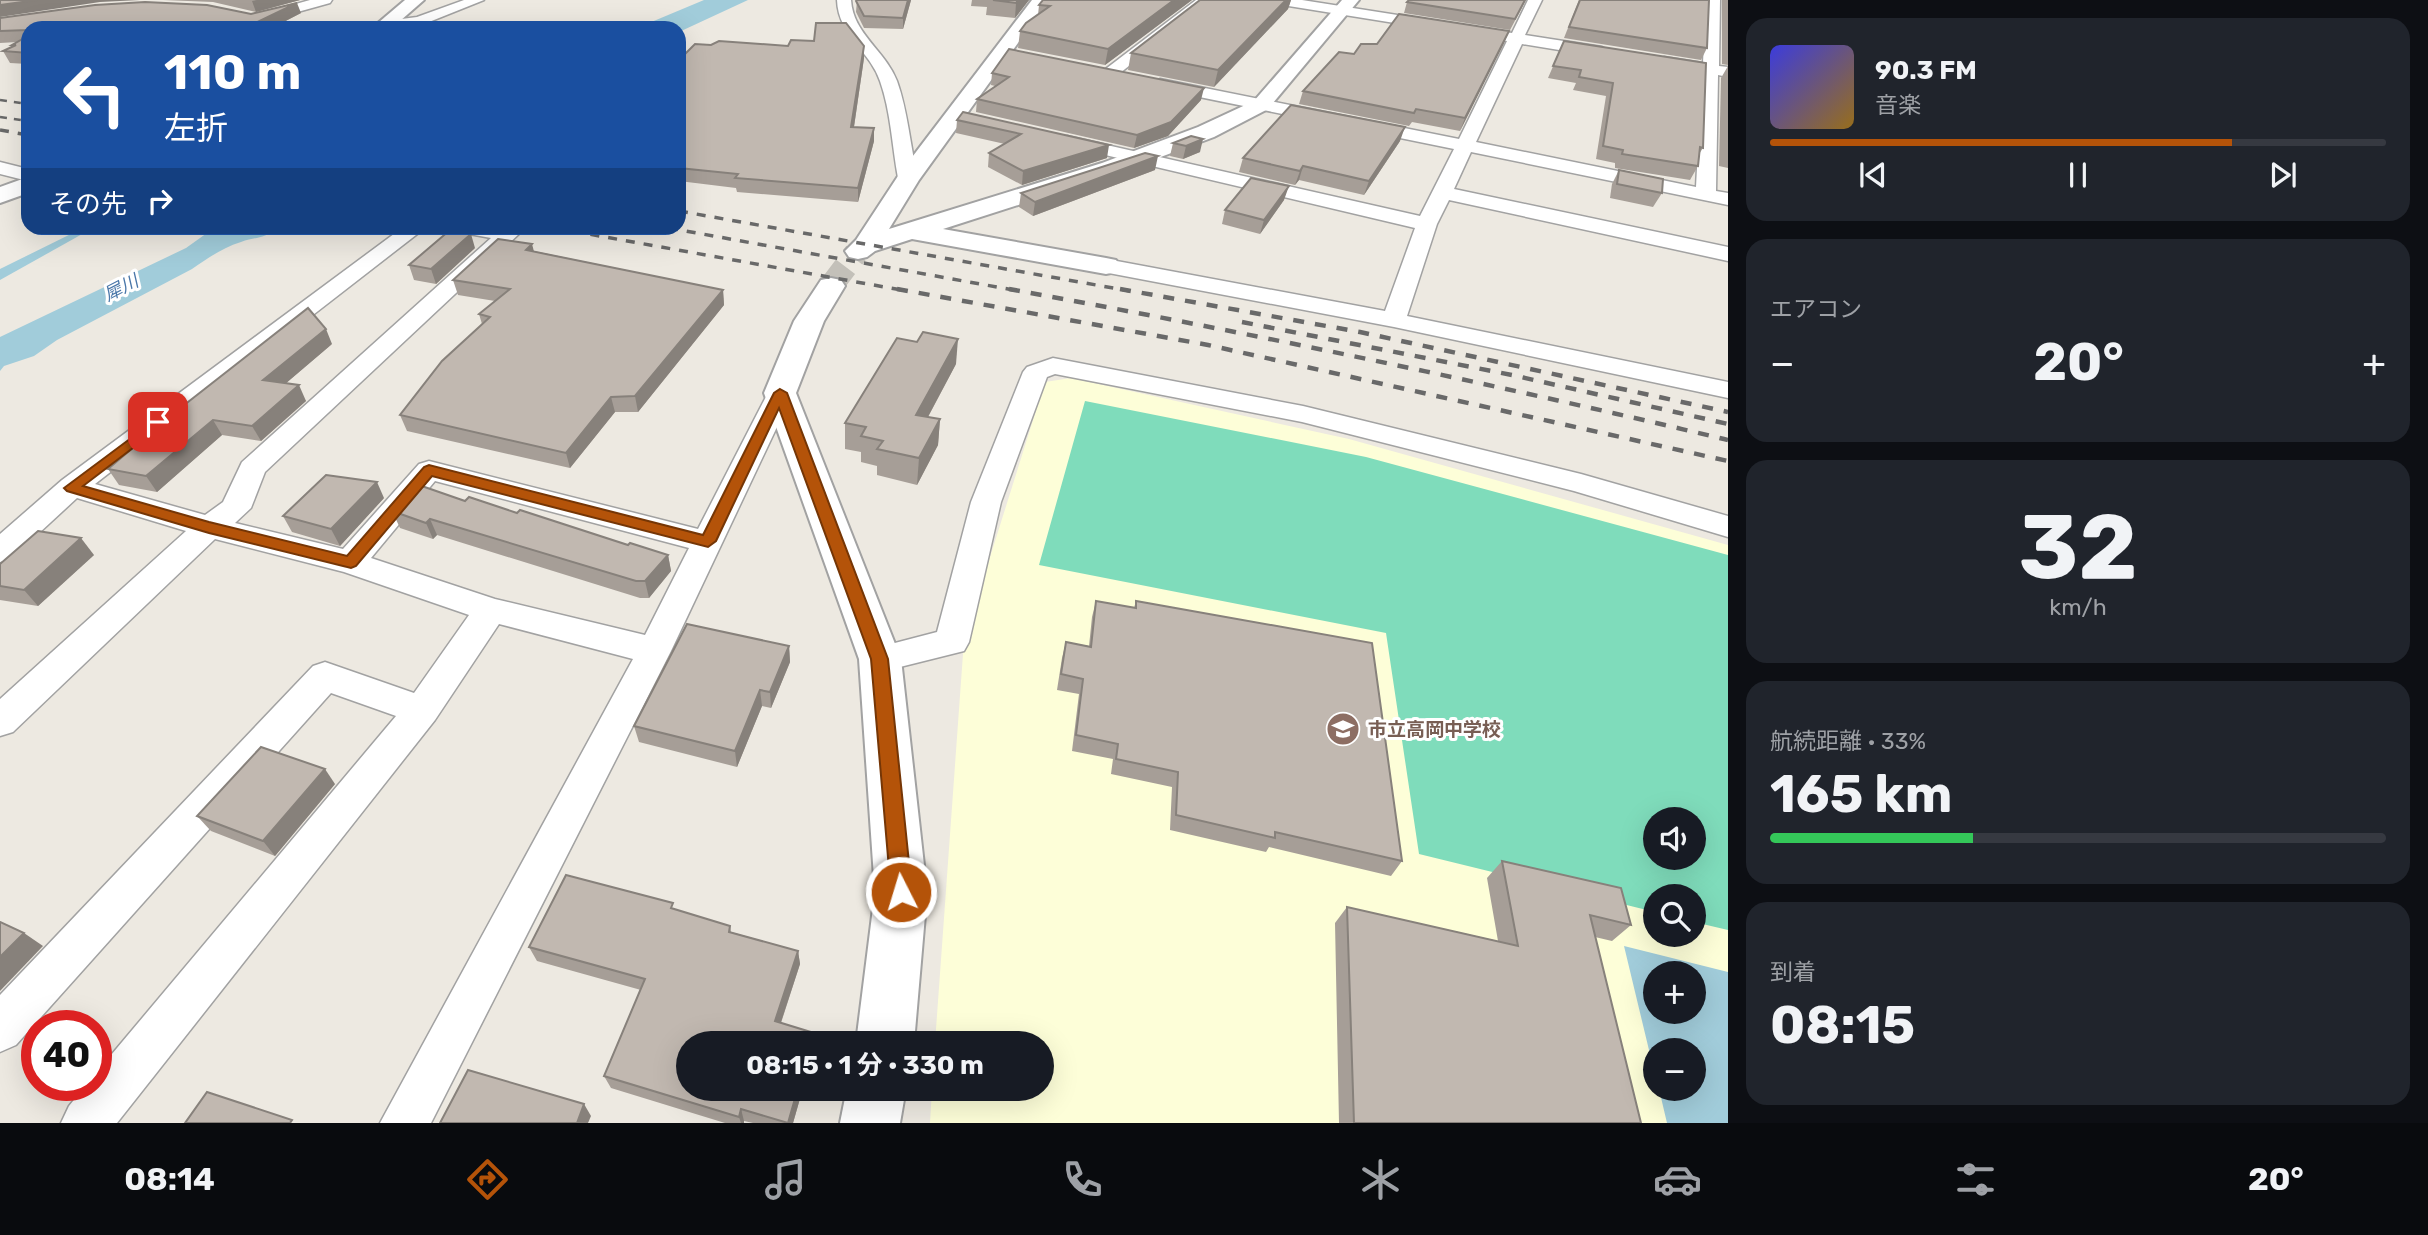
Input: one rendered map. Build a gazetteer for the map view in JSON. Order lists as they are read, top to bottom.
{
  "water": ["犀川"],
  "places": {
    "school or university": ["市立高岡中学校"]
  },
  "page": {
    "turn": ["110 m", "左折"],
    "song": ["90.3 FM", "音楽"],
    "then": "その先",
    "tile": [
      "エアコン",
      ["32", "km/h"],
      ["航続距離 · 33%", "165 km"],
      ["到着", "08:15"]
    ],
    "heat": ["−", "20°", "+"],
    "map_buttons": ["+", "−"],
    "limit": "40",
    "trip": "08:15 · 1 分 · 330 m",
    "tabs": ["08:14", "20°"]
  }
}
